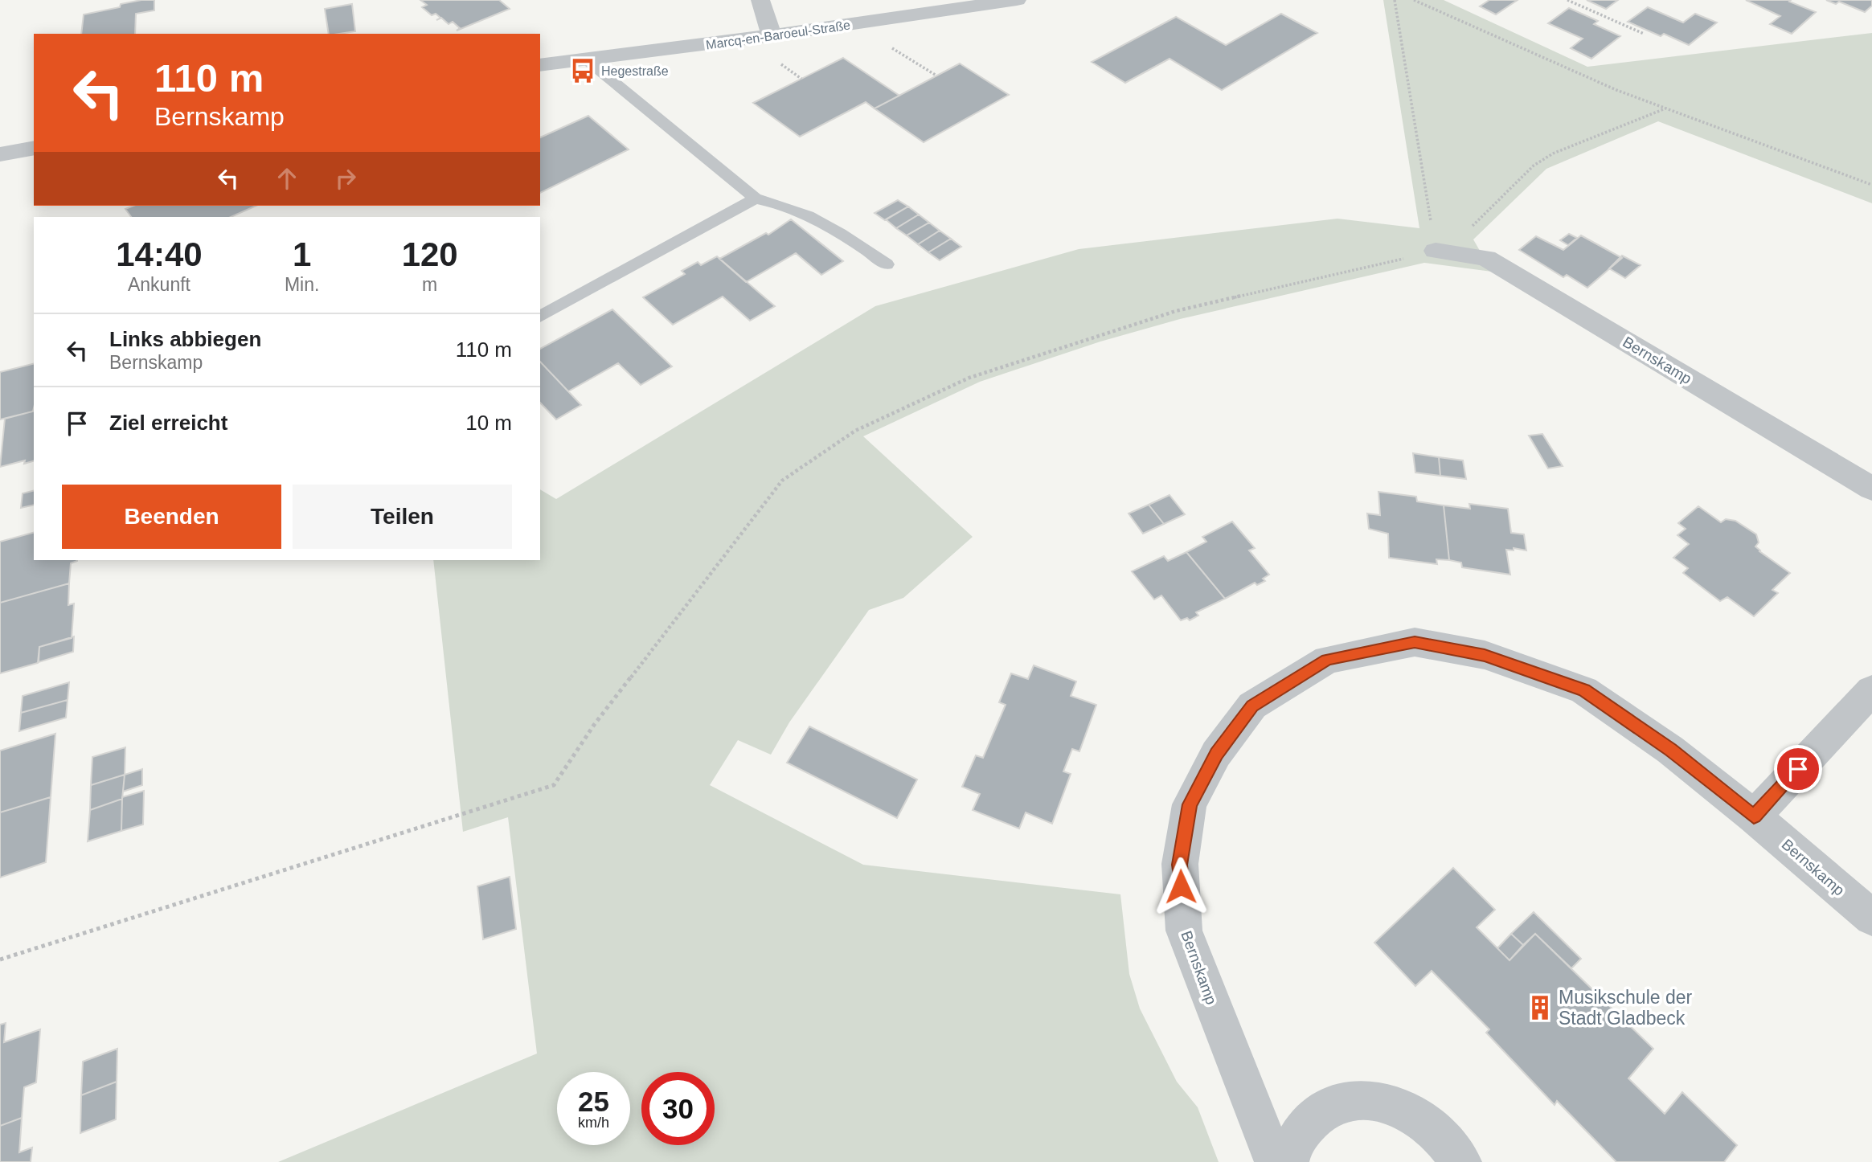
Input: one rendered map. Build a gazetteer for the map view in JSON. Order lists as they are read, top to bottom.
{
  "streets": {
    "street": ["Marcq-en-Baroeul-Straße", "Bernskamp"]
  },
  "places": {
    "bus stop": ["Hegestraße"],
    "building": ["Musikschule der Stadt Gladbeck"]
  },
  "page": {
    "turn": ["110 m", "Bernskamp"],
    "eta": [
      "14:40",
      "Ankunft",
      "1",
      "Min.",
      "120",
      "m"
    ],
    "list": [
      {
        "name": "Links abbiegen",
        "note": "Bernskamp",
        "value": "110 m"
      },
      {
        "name": "Ziel erreicht",
        "value": "10 m"
      }
    ],
    "buttons": ["Beenden", "Teilen"],
    "speed": "25 km/h",
    "limit": "30"
  }
}
